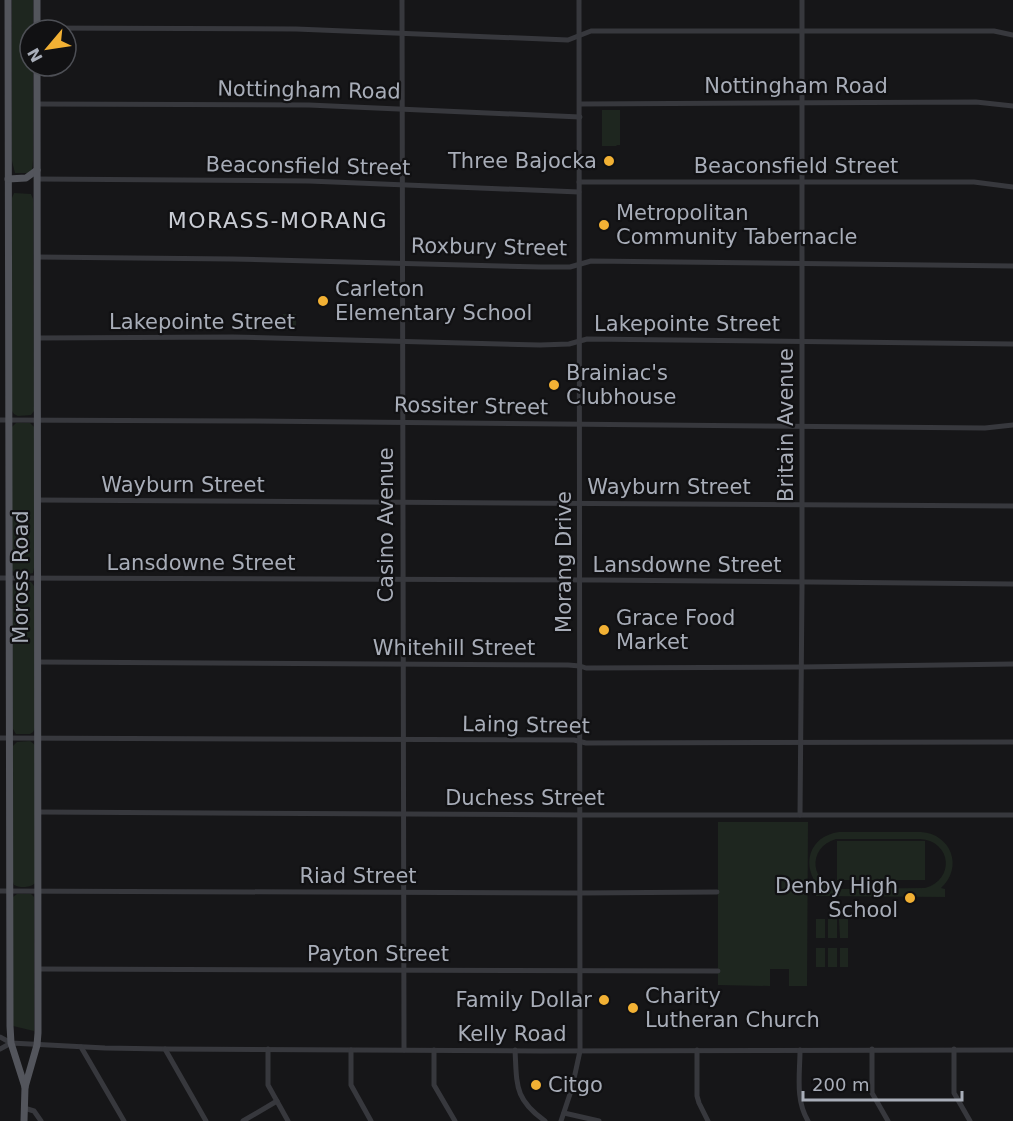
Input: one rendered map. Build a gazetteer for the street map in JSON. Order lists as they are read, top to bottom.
{
  "streets": {
    "main road": ["Moross Road"],
    "street": [
      "Nottingham Road",
      "Beaconsfield Street",
      "Roxbury Street",
      "Lakepointe Street",
      "Rossiter Street",
      "Britain Avenue",
      "Wayburn Street",
      "Casino Avenue",
      "Morang Drive",
      "Lansdowne Street",
      "Whitehill Street",
      "Laing Street",
      "Duchess Street",
      "Riad Street",
      "Payton Street",
      "Kelly Road"
    ]
  },
  "crossings": [
    ["Nottingham Road", "Britain Avenue"],
    ["Nottingham Road", "Casino Avenue"],
    ["Nottingham Road", "Morang Drive"],
    ["Nottingham Road", "Moross Road"],
    ["Beaconsfield Street", "Britain Avenue"],
    ["Beaconsfield Street", "Casino Avenue"],
    ["Beaconsfield Street", "Morang Drive"],
    ["Beaconsfield Street", "Moross Road"],
    ["Roxbury Street", "Britain Avenue"],
    ["Roxbury Street", "Casino Avenue"],
    ["Roxbury Street", "Morang Drive"],
    ["Roxbury Street", "Moross Road"],
    ["Lakepointe Street", "Britain Avenue"],
    ["Lakepointe Street", "Casino Avenue"],
    ["Lakepointe Street", "Morang Drive"],
    ["Lakepointe Street", "Moross Road"],
    ["Rossiter Street", "Britain Avenue"],
    ["Rossiter Street", "Casino Avenue"],
    ["Rossiter Street", "Morang Drive"],
    ["Rossiter Street", "Moross Road"],
    ["Britain Avenue", "Wayburn Street"],
    ["Britain Avenue", "Lansdowne Street"],
    ["Britain Avenue", "Whitehill Street"],
    ["Britain Avenue", "Laing Street"],
    ["Britain Avenue", "Duchess Street"],
    ["Wayburn Street", "Casino Avenue"],
    ["Wayburn Street", "Morang Drive"],
    ["Wayburn Street", "Moross Road"],
    ["Casino Avenue", "Lansdowne Street"],
    ["Casino Avenue", "Whitehill Street"],
    ["Casino Avenue", "Laing Street"],
    ["Casino Avenue", "Duchess Street"],
    ["Casino Avenue", "Riad Street"],
    ["Casino Avenue", "Payton Street"],
    ["Casino Avenue", "Kelly Road"],
    ["Morang Drive", "Lansdowne Street"],
    ["Morang Drive", "Whitehill Street"],
    ["Morang Drive", "Laing Street"],
    ["Morang Drive", "Duchess Street"],
    ["Morang Drive", "Riad Street"],
    ["Morang Drive", "Payton Street"],
    ["Morang Drive", "Kelly Road"],
    ["Lansdowne Street", "Moross Road"],
    ["Moross Road", "Whitehill Street"],
    ["Moross Road", "Laing Street"],
    ["Moross Road", "Duchess Street"],
    ["Moross Road", "Riad Street"],
    ["Moross Road", "Payton Street"],
    ["Moross Road", "Kelly Road"]
  ],
  "districts": ["MORASS-MORANG"],
  "places": [
    "Three Bajocka",
    "Metropolitan Community Tabernacle",
    "Carleton Elementary School",
    "Brainiac's Clubhouse",
    "Grace Food Market",
    "Denby High School",
    "Family Dollar",
    "Charity Lutheran Church",
    "Citgo"
  ],
  "scale_bar": "200 m",
  "north": "bottom left"
}
